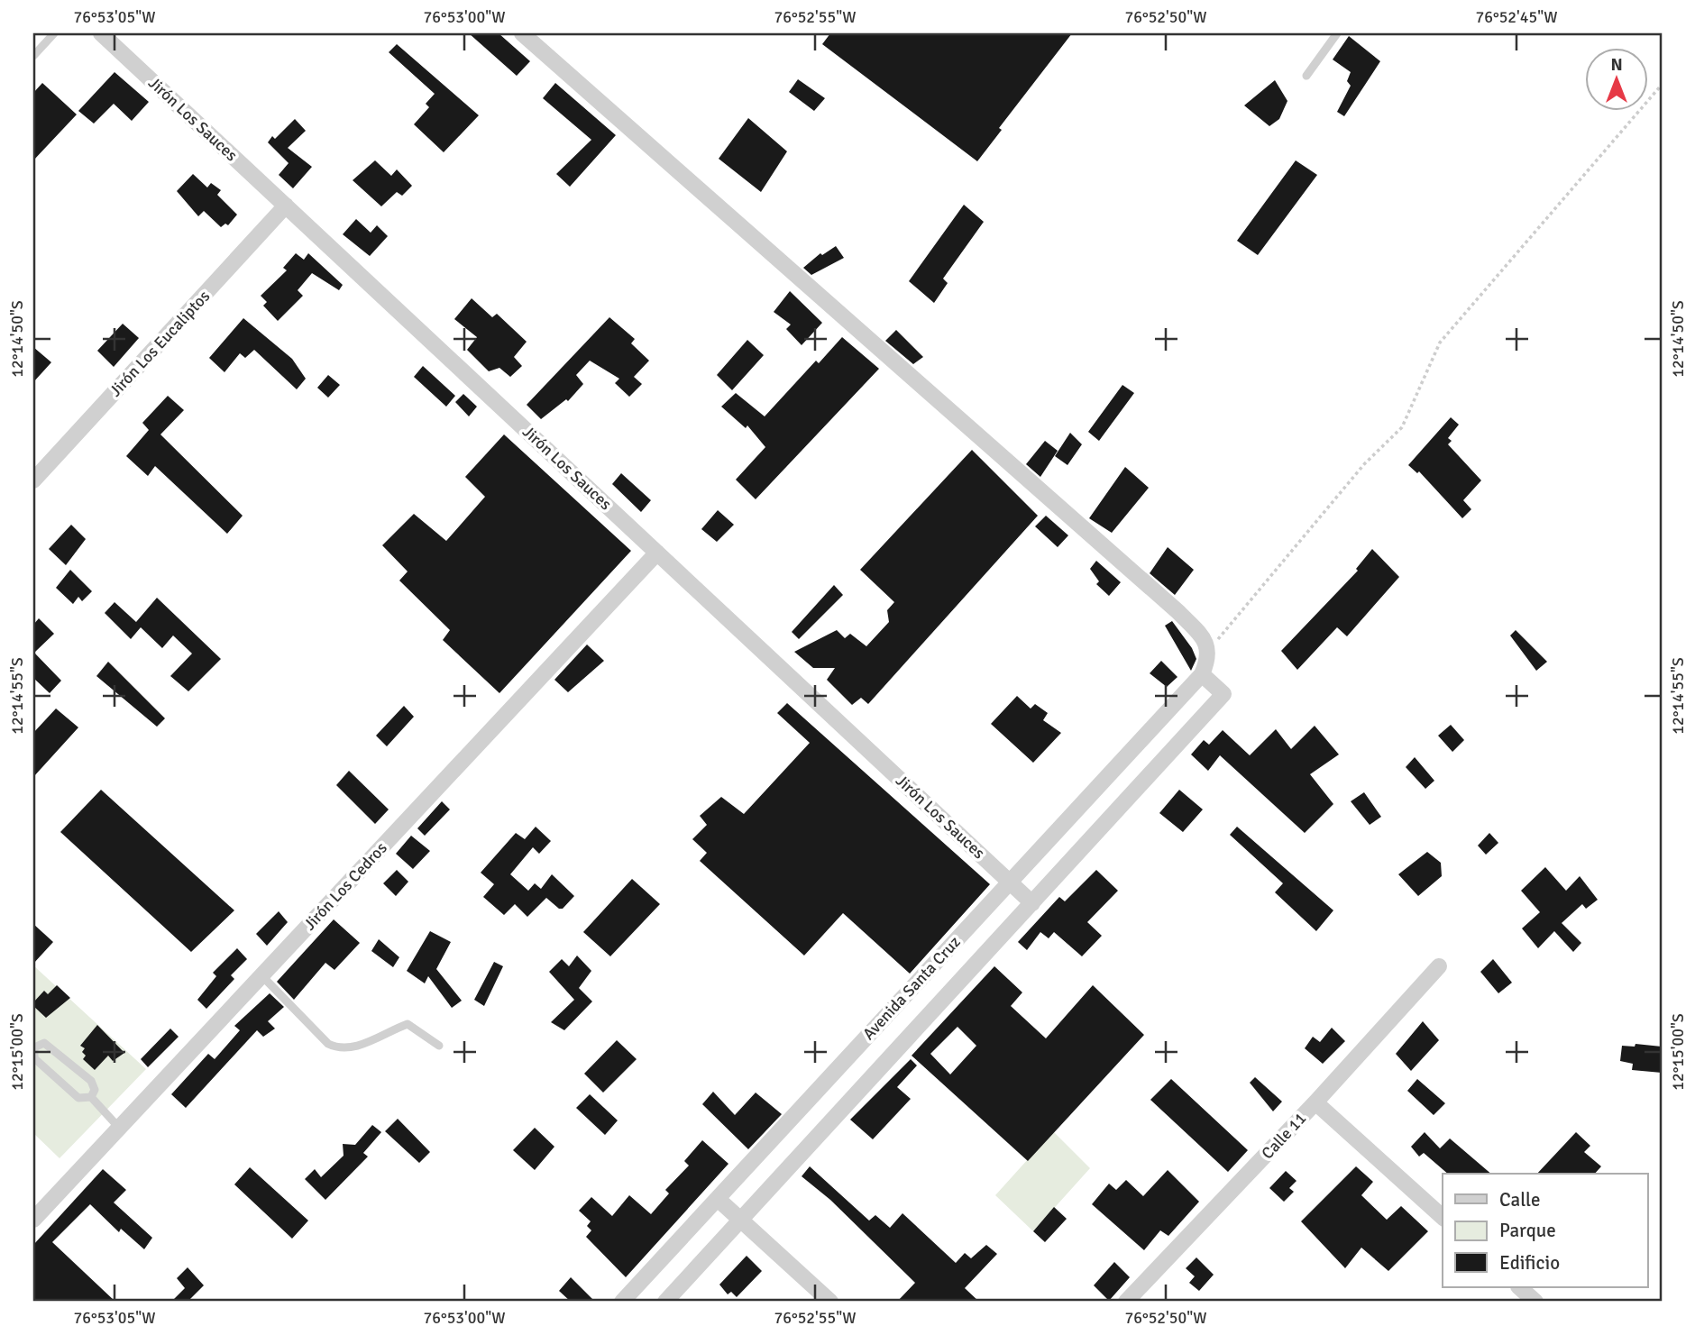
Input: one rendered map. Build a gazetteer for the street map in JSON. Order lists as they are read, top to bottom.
{
  "streets": {
    "street": [
      "Jirón Los Sauces",
      "Jirón Los Eucaliptos",
      "Jirón Los Cedros",
      "Avenida Santa Cruz",
      "Calle 11"
    ]
  },
  "crossings": [
    ["Jirón Los Sauces", "Jirón Los Eucaliptos"],
    ["Jirón Los Sauces", "Jirón Los Cedros"],
    ["Jirón Los Sauces", "Avenida Santa Cruz"]
  ],
  "legend": ["Calle", "Parque", "Edificio"],
  "north": "top",
  "coordinates": [
    "76°53'05\"W",
    "76°53'00\"W",
    "76°52'55\"W",
    "76°52'50\"W",
    "76°52'45\"W",
    "12°14'50\"S",
    "12°14'55\"S",
    "12°15'00\"S"
  ]
}
